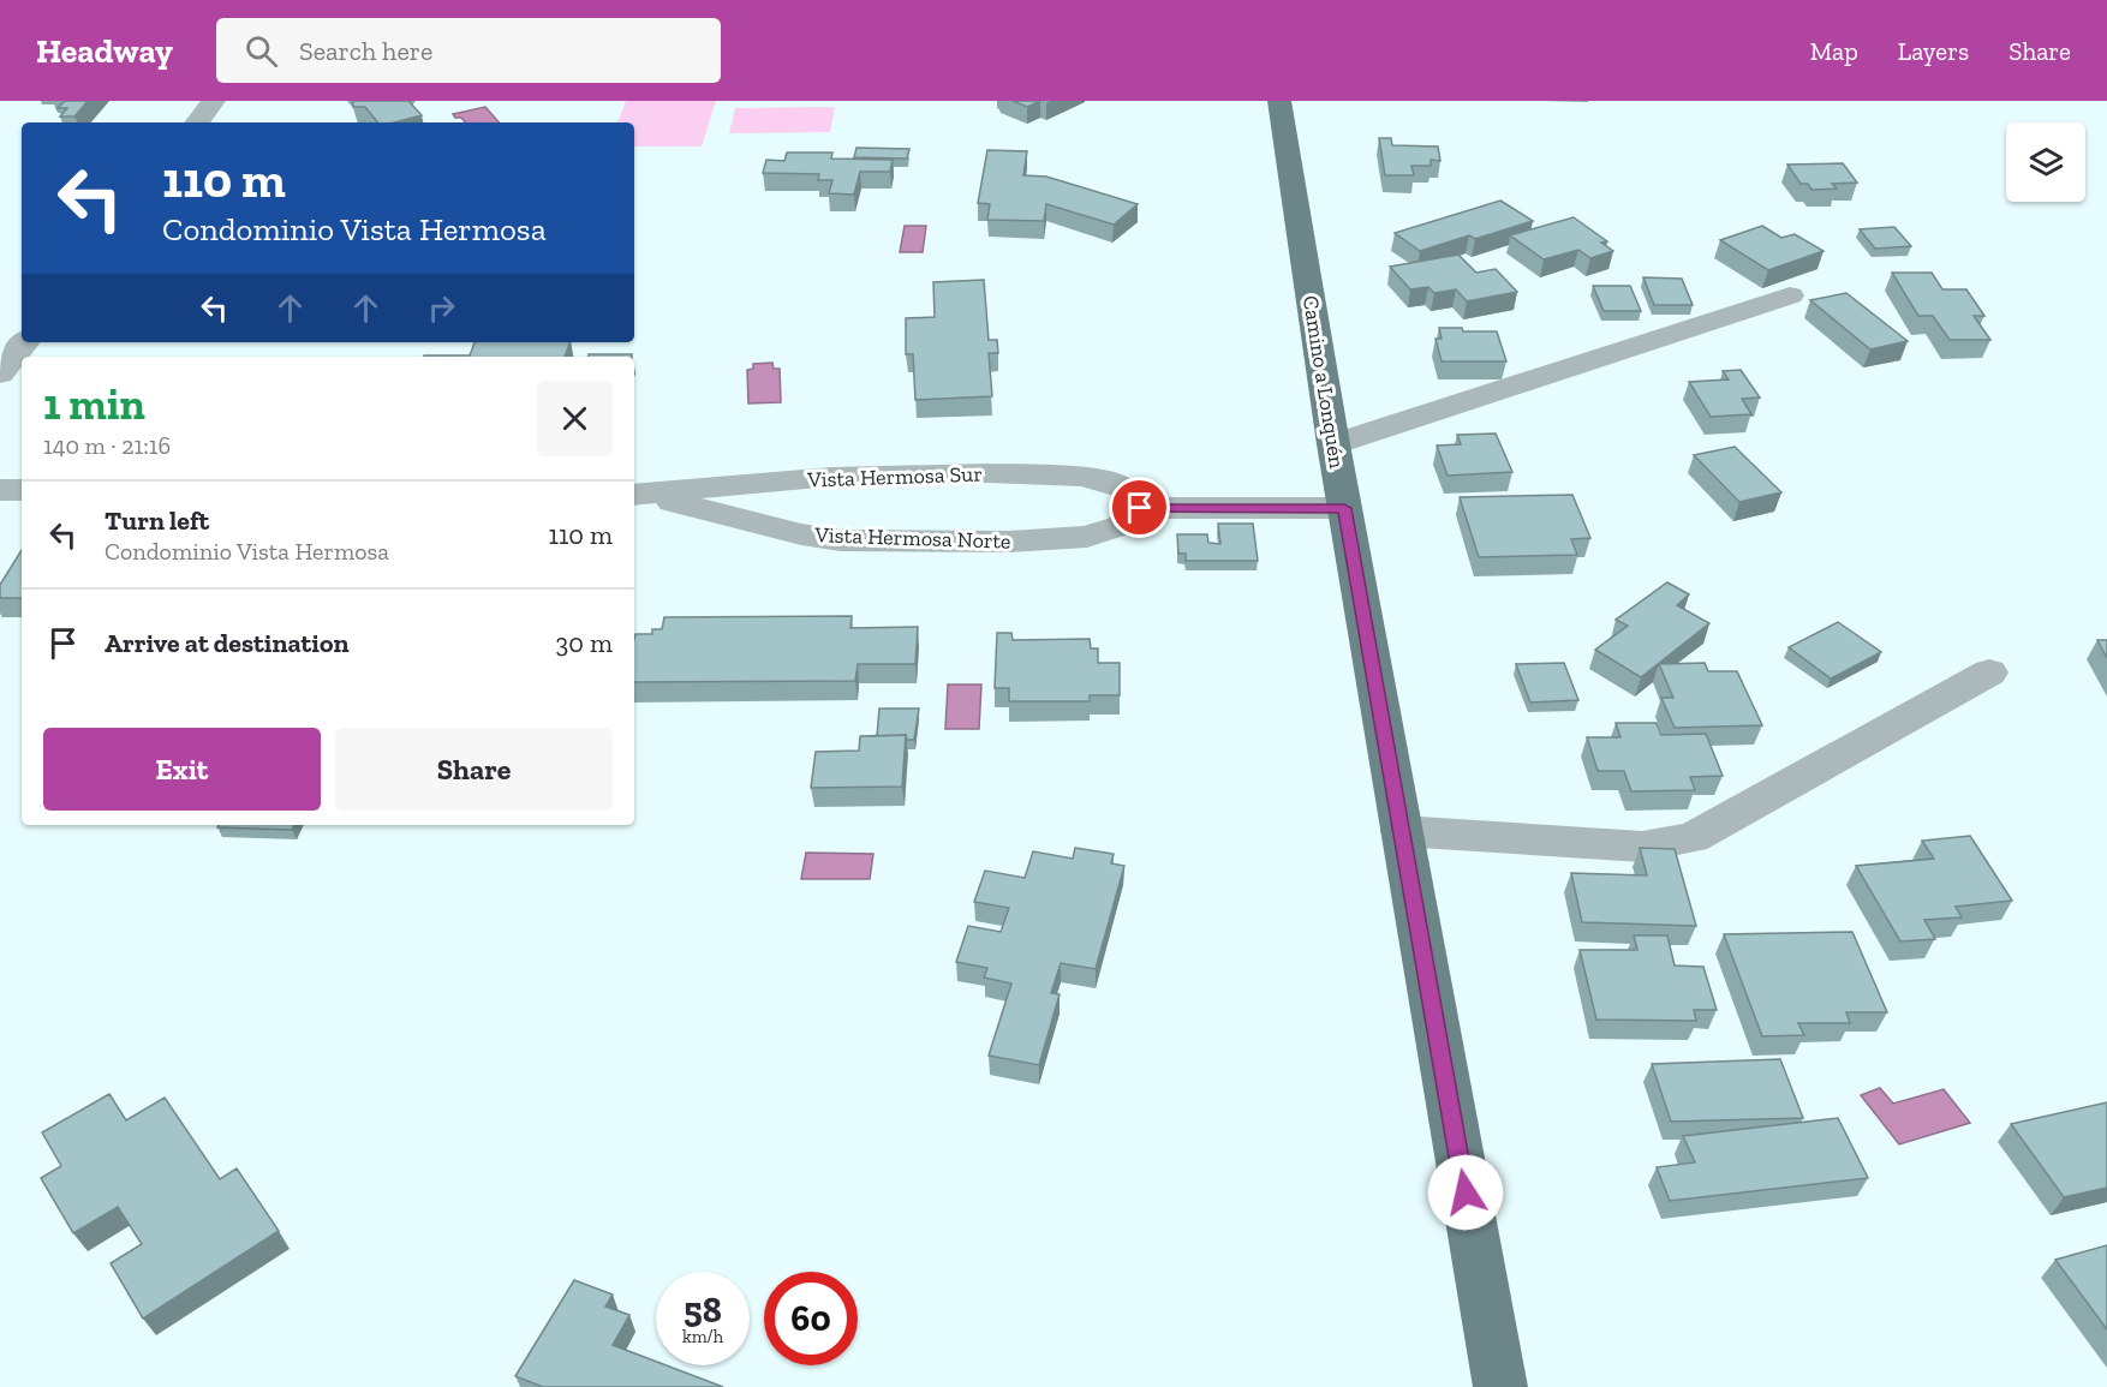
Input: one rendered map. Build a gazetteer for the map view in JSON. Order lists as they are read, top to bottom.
{
  "streets": {
    "main road": ["Camino a Lonquén"],
    "street": ["Vista Hermosa Sur", "Vista Hermosa Norte"]
  },
  "crossings": [
    ["Vista Hermosa Sur", "Vista Hermosa Norte"]
  ],
  "page": {
    "header": "Headway",
    "search": "Search here",
    "nav": ["Map", "Layers", "Share"],
    "turn": ["110 m", "Condominio Vista Hermosa"],
    "heading": ["1 min", "140 m · 21:16"],
    "list": [
      {
        "name": "Turn left",
        "note": "Condominio Vista Hermosa",
        "value": "110 m"
      },
      {
        "name": "Arrive at destination",
        "value": "30 m"
      }
    ],
    "buttons": ["Exit", "Share"],
    "speed": "58 km/h",
    "limit": "60"
  }
}
